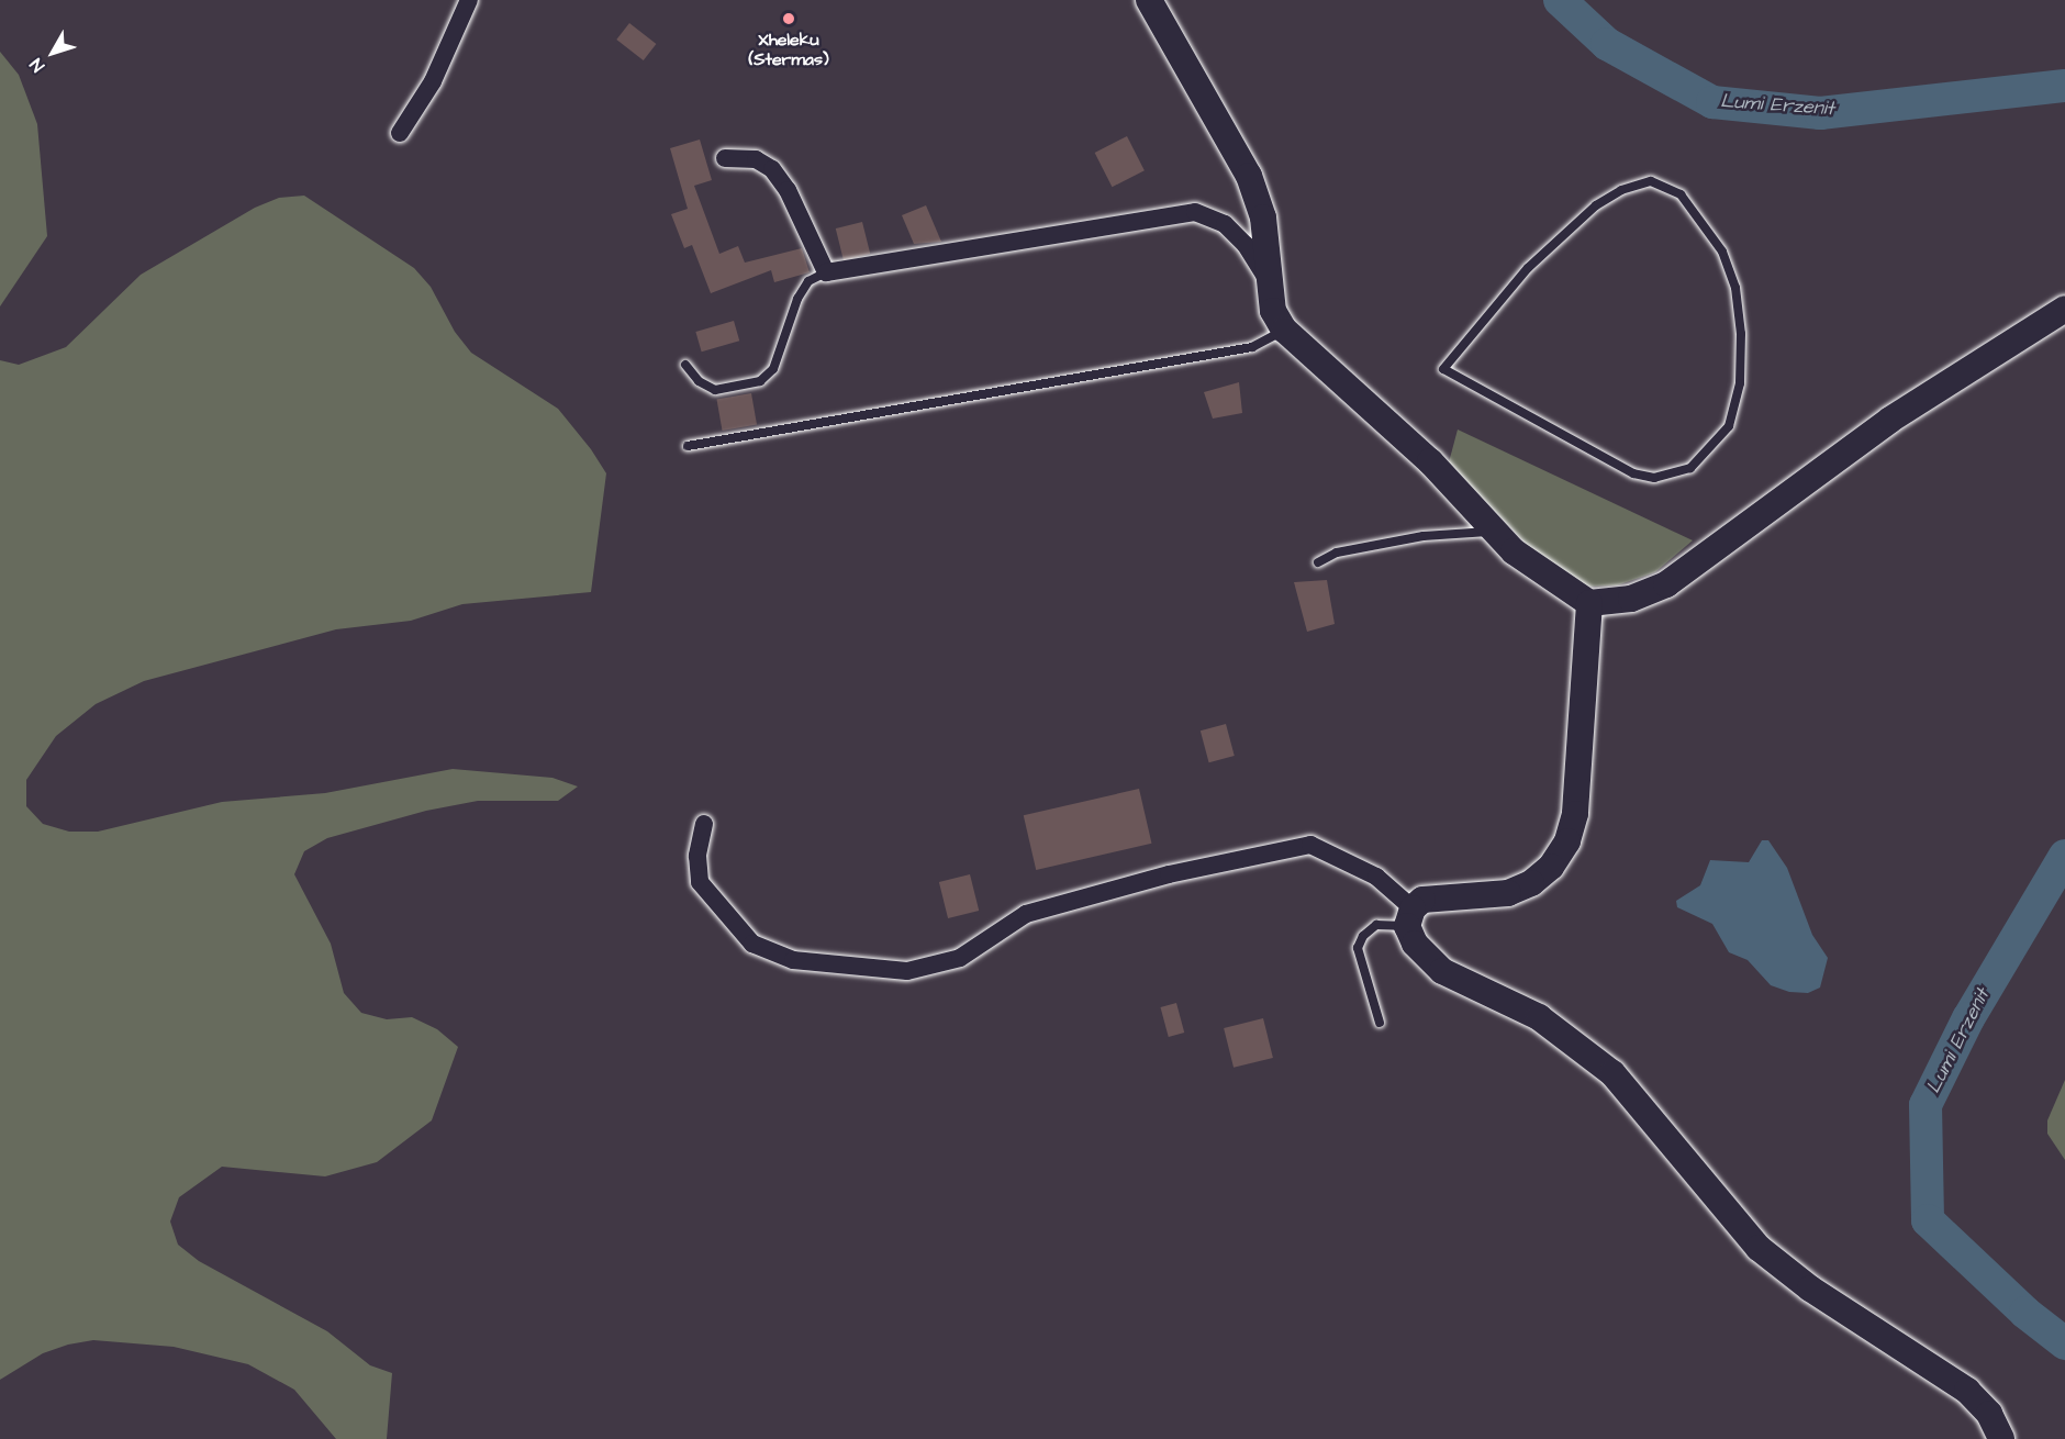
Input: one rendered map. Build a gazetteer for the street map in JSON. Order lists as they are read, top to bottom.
{
  "water": ["Lumi Erzenit"],
  "places": ["Xheleku (Stermas)"],
  "north": "bottom left"
}
